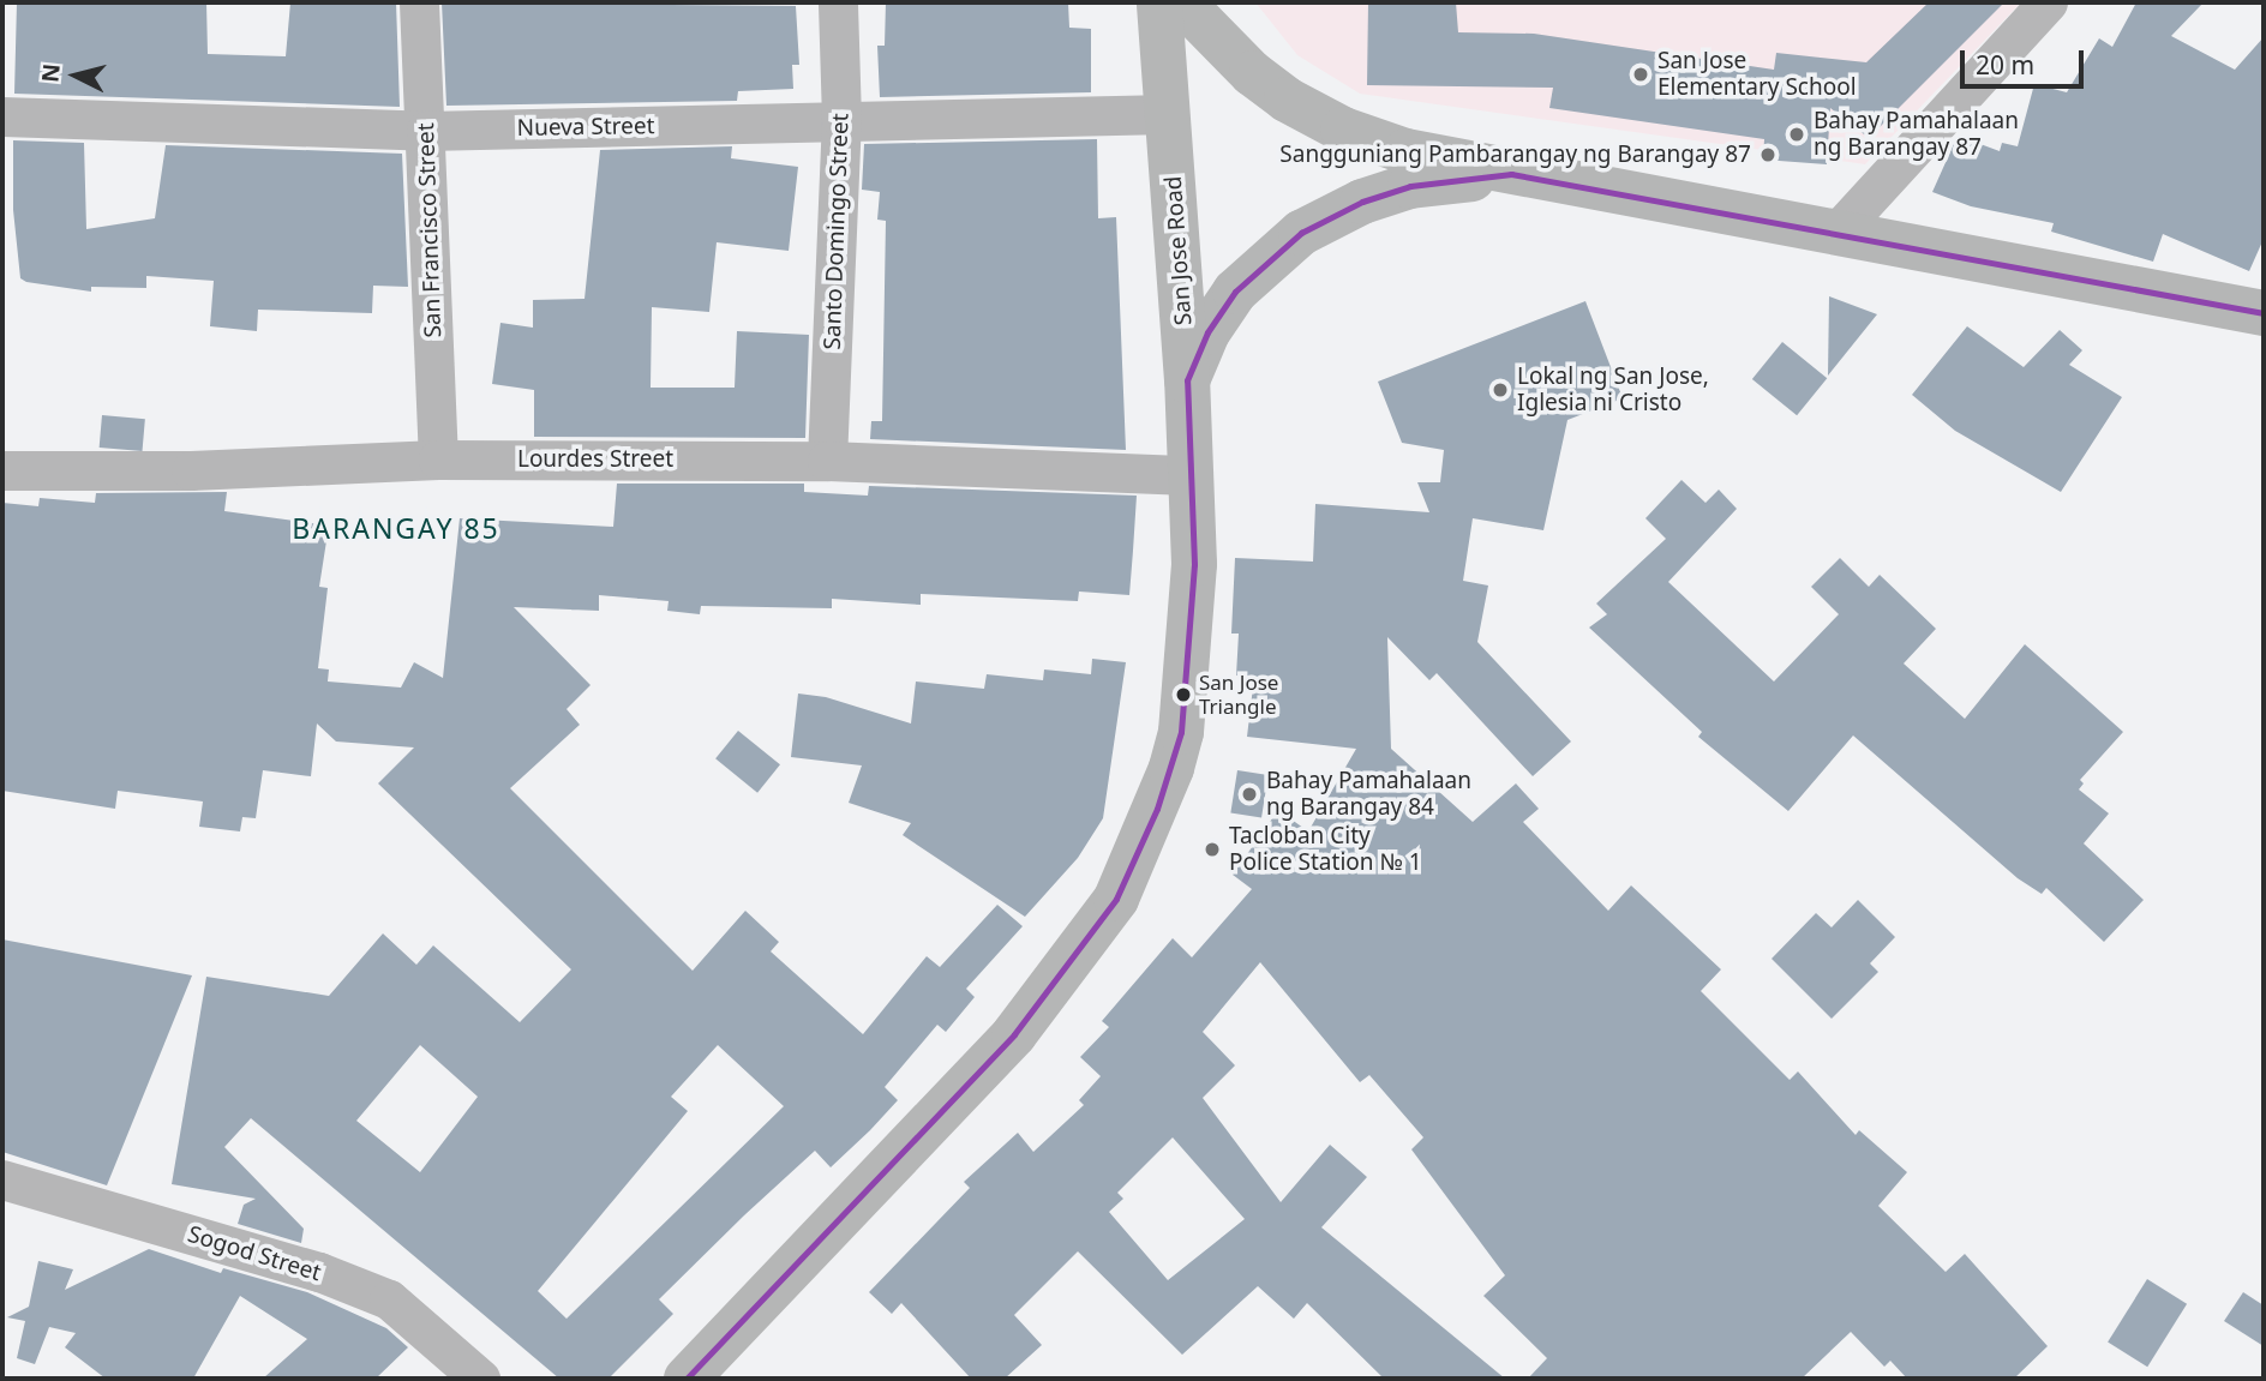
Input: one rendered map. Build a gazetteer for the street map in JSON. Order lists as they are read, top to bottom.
{
  "streets": {
    "main road": ["San Jose Road"],
    "street": [
      "Nueva Street",
      "San Francisco Street",
      "Santo Domingo Street",
      "Lourdes Street",
      "Sogod Street"
    ]
  },
  "crossings": [
    ["Nueva Street", "San Francisco Street"],
    ["Nueva Street", "Santo Domingo Street"],
    ["Nueva Street", "San Jose Road"],
    ["San Francisco Street", "Lourdes Street"],
    ["Santo Domingo Street", "Lourdes Street"],
    ["San Jose Road", "Lourdes Street"]
  ],
  "districts": ["BARANGAY 85"],
  "places": [
    "San Jose Elementary School",
    "Bahay Pamahalaan ng Barangay 87",
    "Sangguniang Pambarangay ng Barangay 87",
    "Lokal ng San Jose, Iglesia ni Cristo",
    "San Jose Triangle",
    "Bahay Pamahalaan ng Barangay 84",
    "Tacloban City Police Station № 1"
  ],
  "scale_bar": "20 m",
  "north": "left"
}
